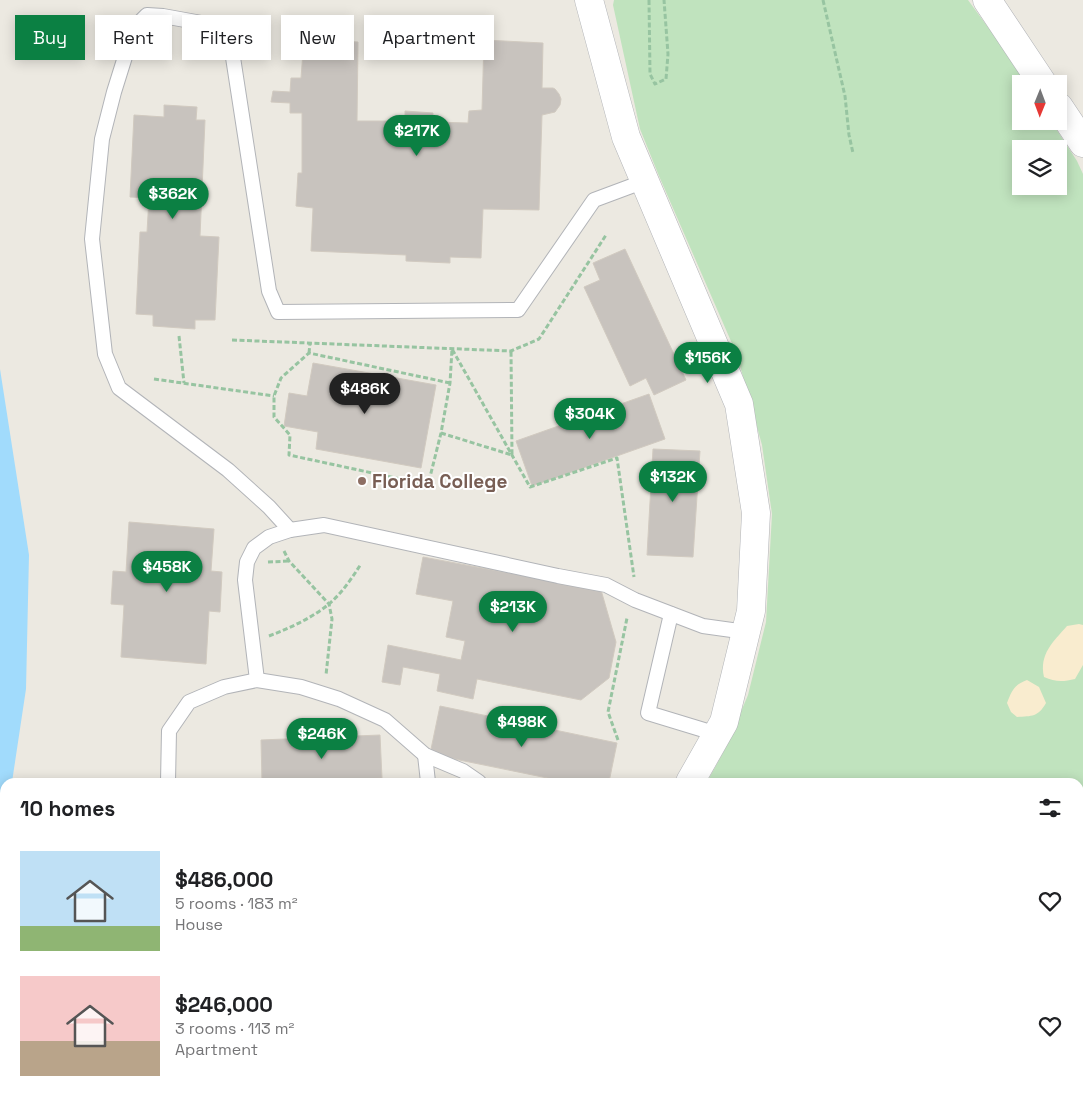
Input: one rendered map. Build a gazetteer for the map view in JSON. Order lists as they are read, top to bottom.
{
  "places": ["Florida College"],
  "north": "bottom",
  "page": {
    "chip": [
      "Buy",
      "Rent",
      "Filters",
      "New",
      "Apartment"
    ],
    "price": [
      "$217K",
      "$362K",
      "$156K",
      "$486K",
      "$304K",
      "$132K",
      "$458K",
      "$213K",
      "$498K",
      "$246K"
    ],
    "heading": "10 homes",
    "list": [
      {
        "name": "$486,000",
        "note": "5 rooms · 183 m² · House"
      },
      {
        "name": "$246,000",
        "note": "3 rooms · 113 m² · Apartment"
      }
    ]
  }
}
